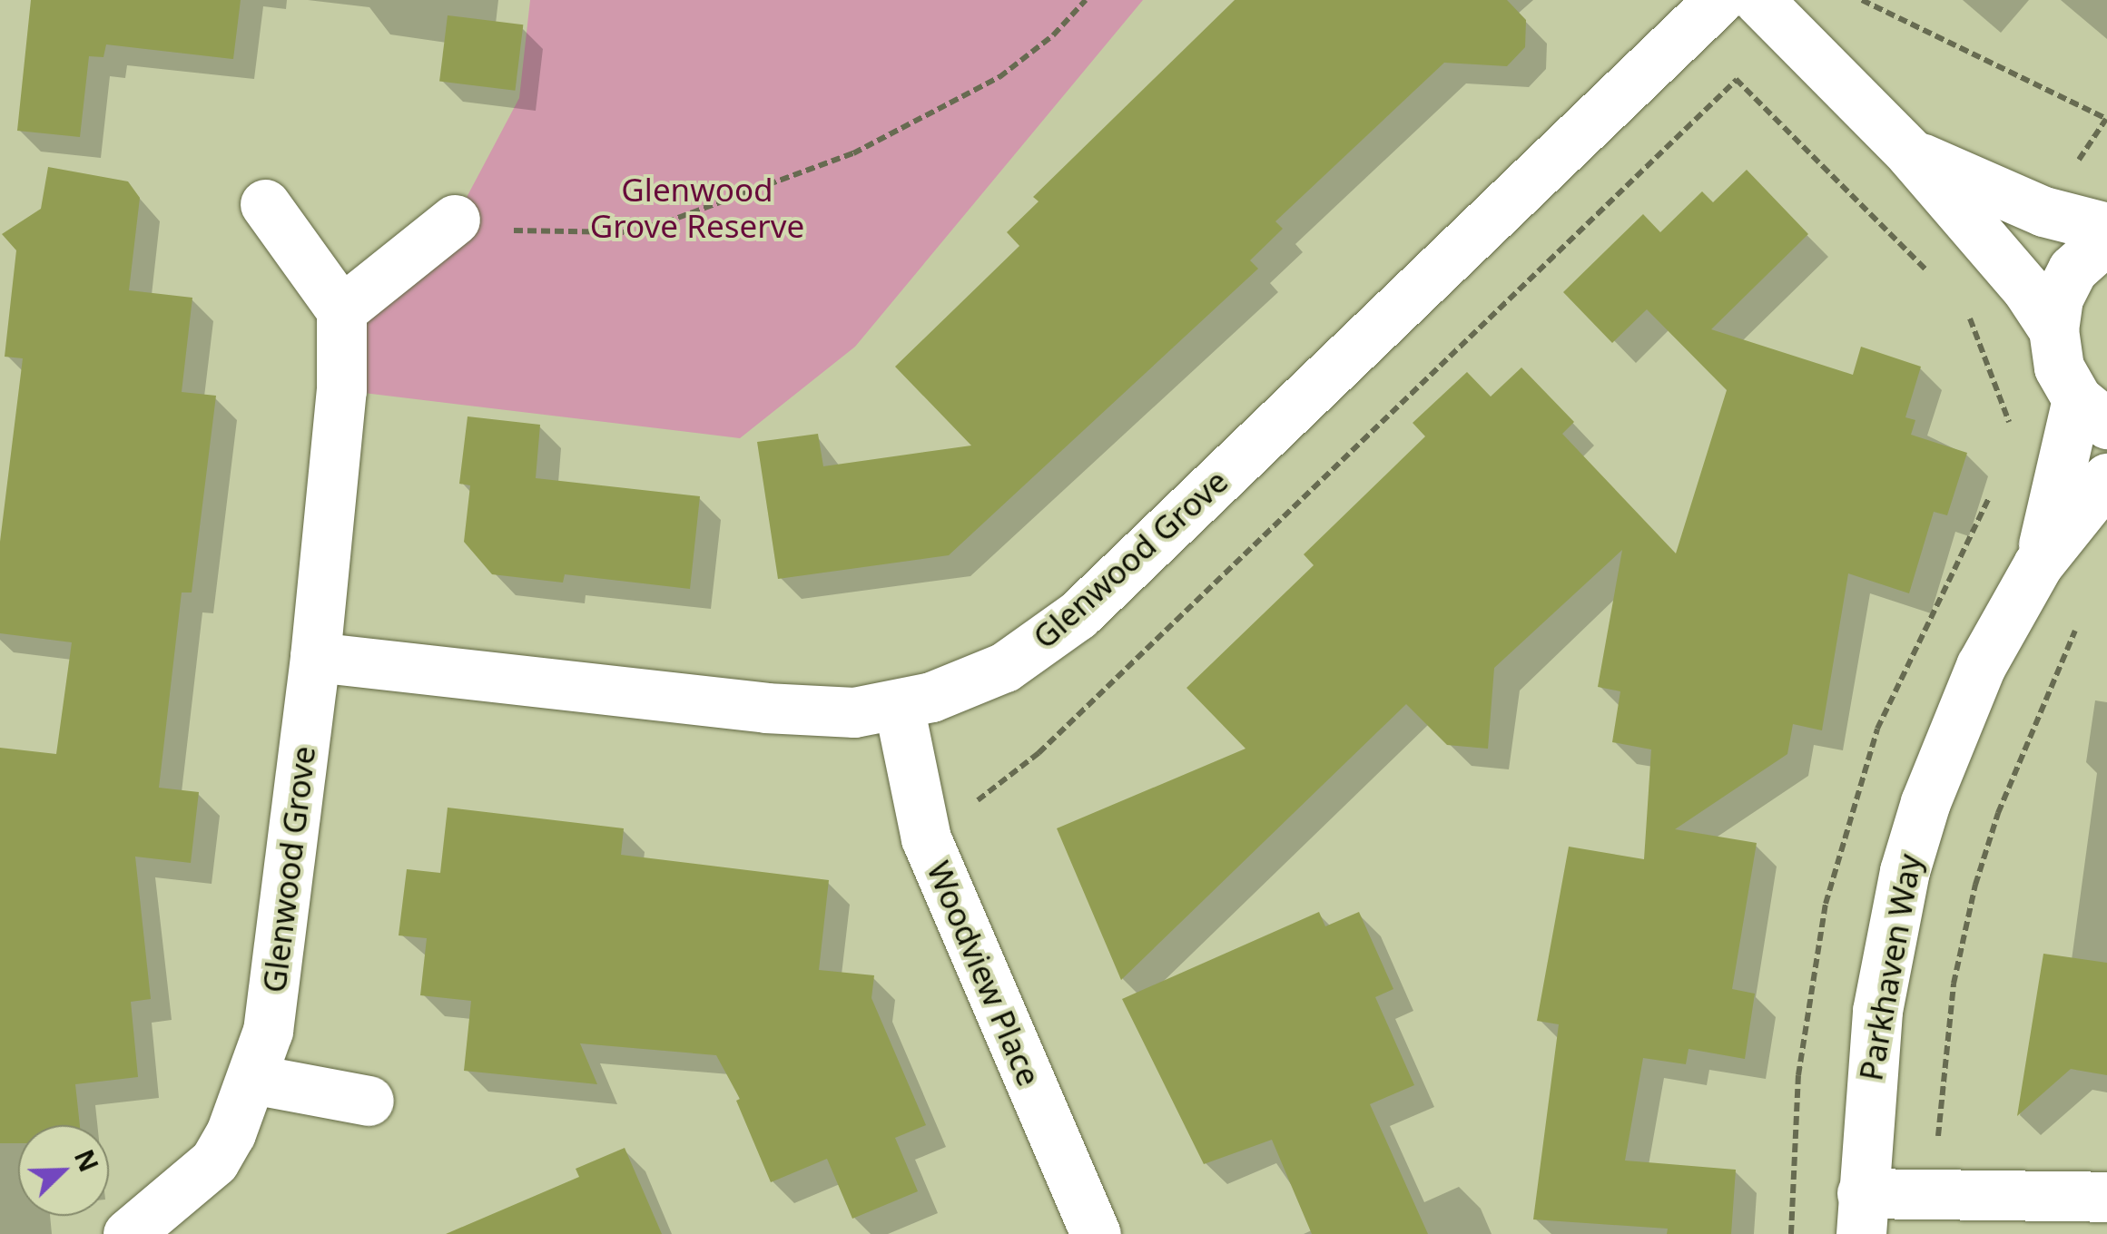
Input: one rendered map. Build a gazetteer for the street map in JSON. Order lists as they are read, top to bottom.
{
  "streets": {
    "street": ["Glenwood Grove", "Parkhaven Way", "Woodview Place"]
  },
  "crossings": [
    ["Glenwood Grove", "Woodview Place"]
  ],
  "parks": ["Glenwood Grove Reserve"],
  "north": "top right"
}
